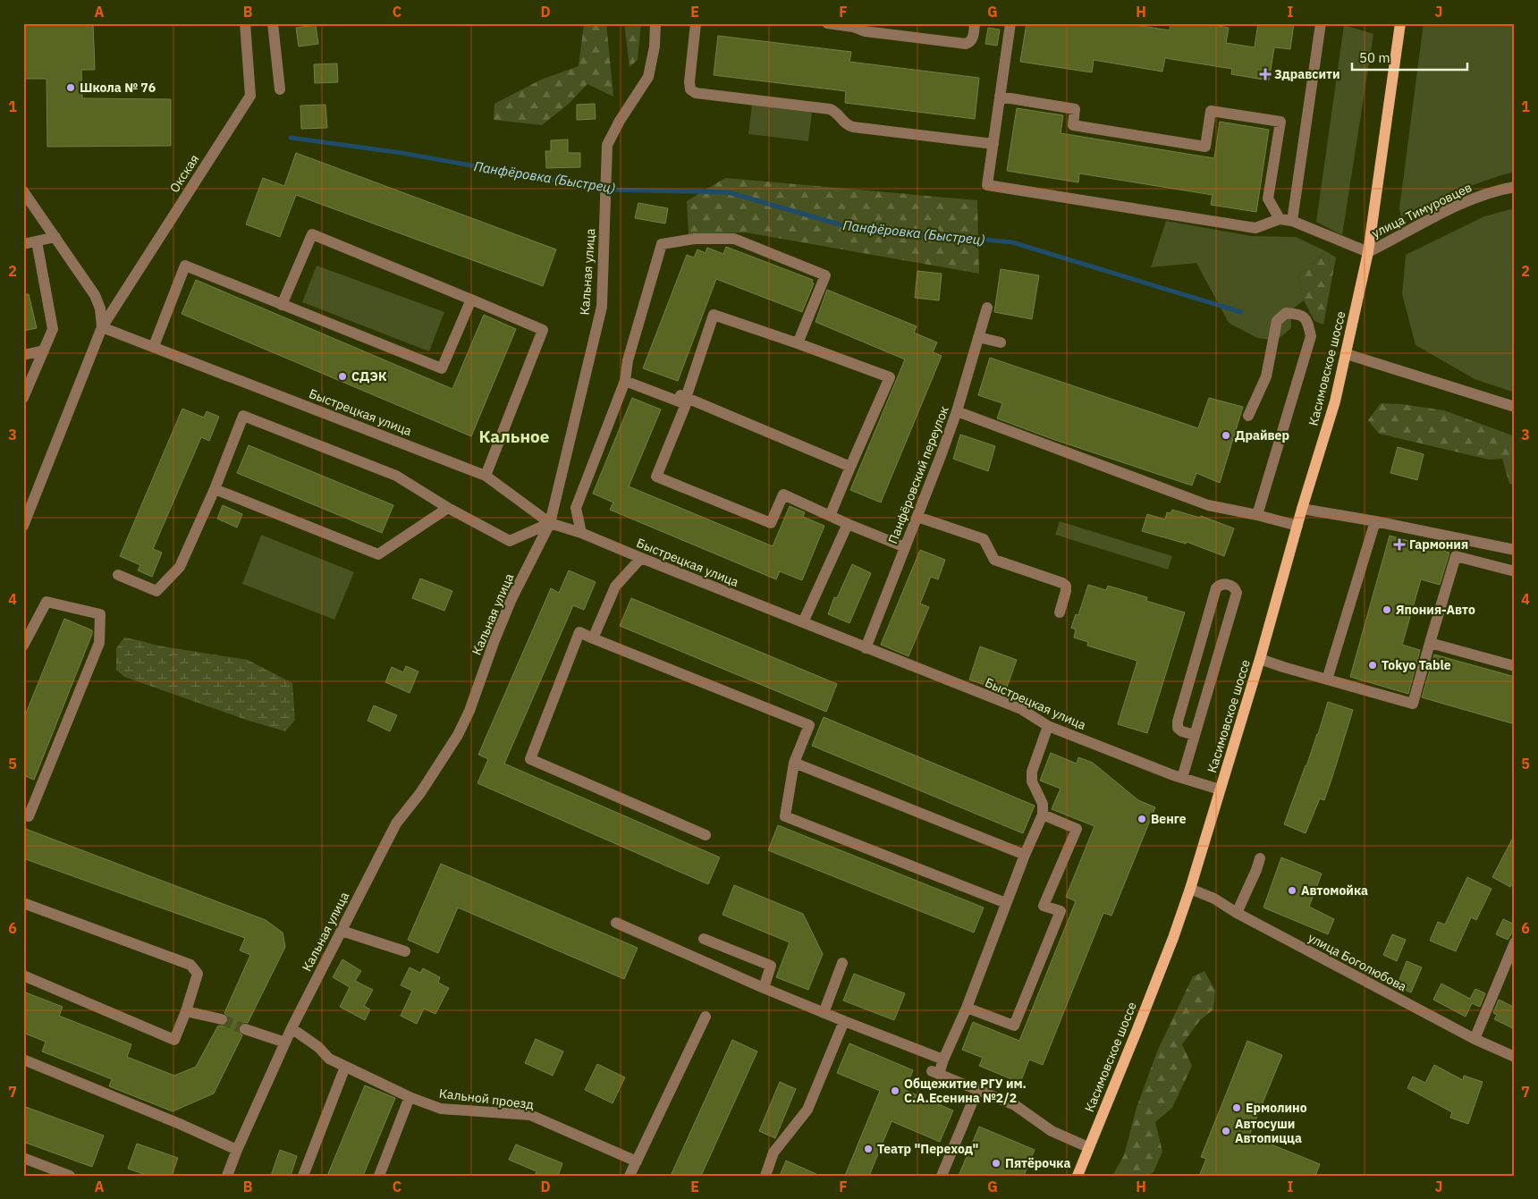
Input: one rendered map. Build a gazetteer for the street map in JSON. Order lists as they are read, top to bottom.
{
  "streets": {
    "main road": ["Касимовское шоссе"],
    "street": [
      "Окская",
      "улица Тимуровцев",
      "Кальная улица",
      "Быстрецкая улица",
      "Панфёровский переулок",
      "улица Боголюбова",
      "Кальной проезд"
    ]
  },
  "crossings": [
    ["Окская", "Быстрецкая улица"],
    ["улица Тимуровцев", "Касимовское шоссе"],
    ["Кальная улица", "Быстрецкая улица"],
    ["Кальная улица", "Кальной проезд"],
    ["Касимовское шоссе", "Быстрецкая улица"],
    ["Касимовское шоссе", "улица Боголюбова"],
    ["Быстрецкая улица", "Панфёровский переулок"]
  ],
  "districts": ["Кальное"],
  "water": ["Панфёровка (Быстрец)"],
  "places": {
    "health": ["Здравсити", "Гармония"],
    "other": [
      "Школа № 76",
      "СДЭК",
      "Драйвер",
      "Япония-Авто",
      "Tokyo Table",
      "Венге",
      "Автомойка",
      "Общежитие РГУ им. С.А.Есенина №2/2",
      "Ермолино",
      "Автосуши Автопицца",
      "Театр \"Переход\"",
      "Пятёрочка"
    ]
  },
  "scale_bar": "50 m",
  "grid": {
    "columns": [
      "A",
      "B",
      "C",
      "D",
      "E",
      "F",
      "G",
      "H",
      "I",
      "J"
    ],
    "rows": [
      "1",
      "2",
      "3",
      "4",
      "5",
      "6",
      "7"
    ]
  }
}
